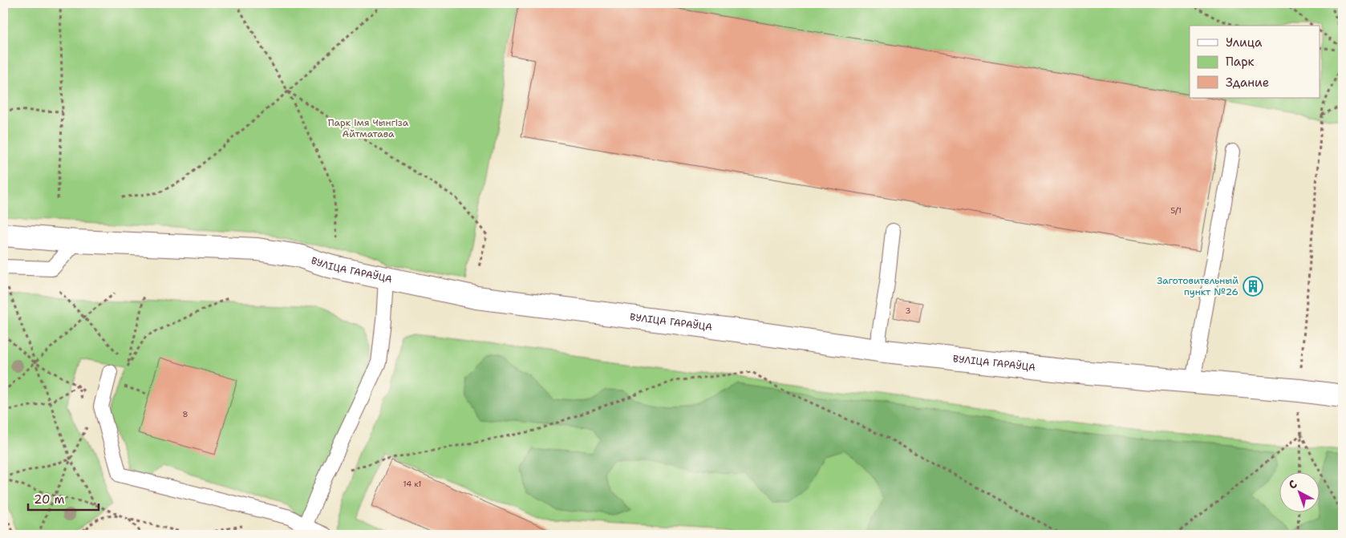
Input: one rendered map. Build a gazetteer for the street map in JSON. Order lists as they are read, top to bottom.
{
  "streets": {
    "street": ["ВУЛІЦА ГАРАЎЦА"]
  },
  "parks": ["Парк імя Чынгіза Айтматава"],
  "places": {
    "building": ["Заготовительный пункт №26"]
  },
  "house_numbers": [
    "5/1",
    "3",
    "8",
    "14 к1"
  ],
  "legend": ["Улица", "Парк", "Здание"],
  "scale_bar": "20 m",
  "north": "top left"
}
